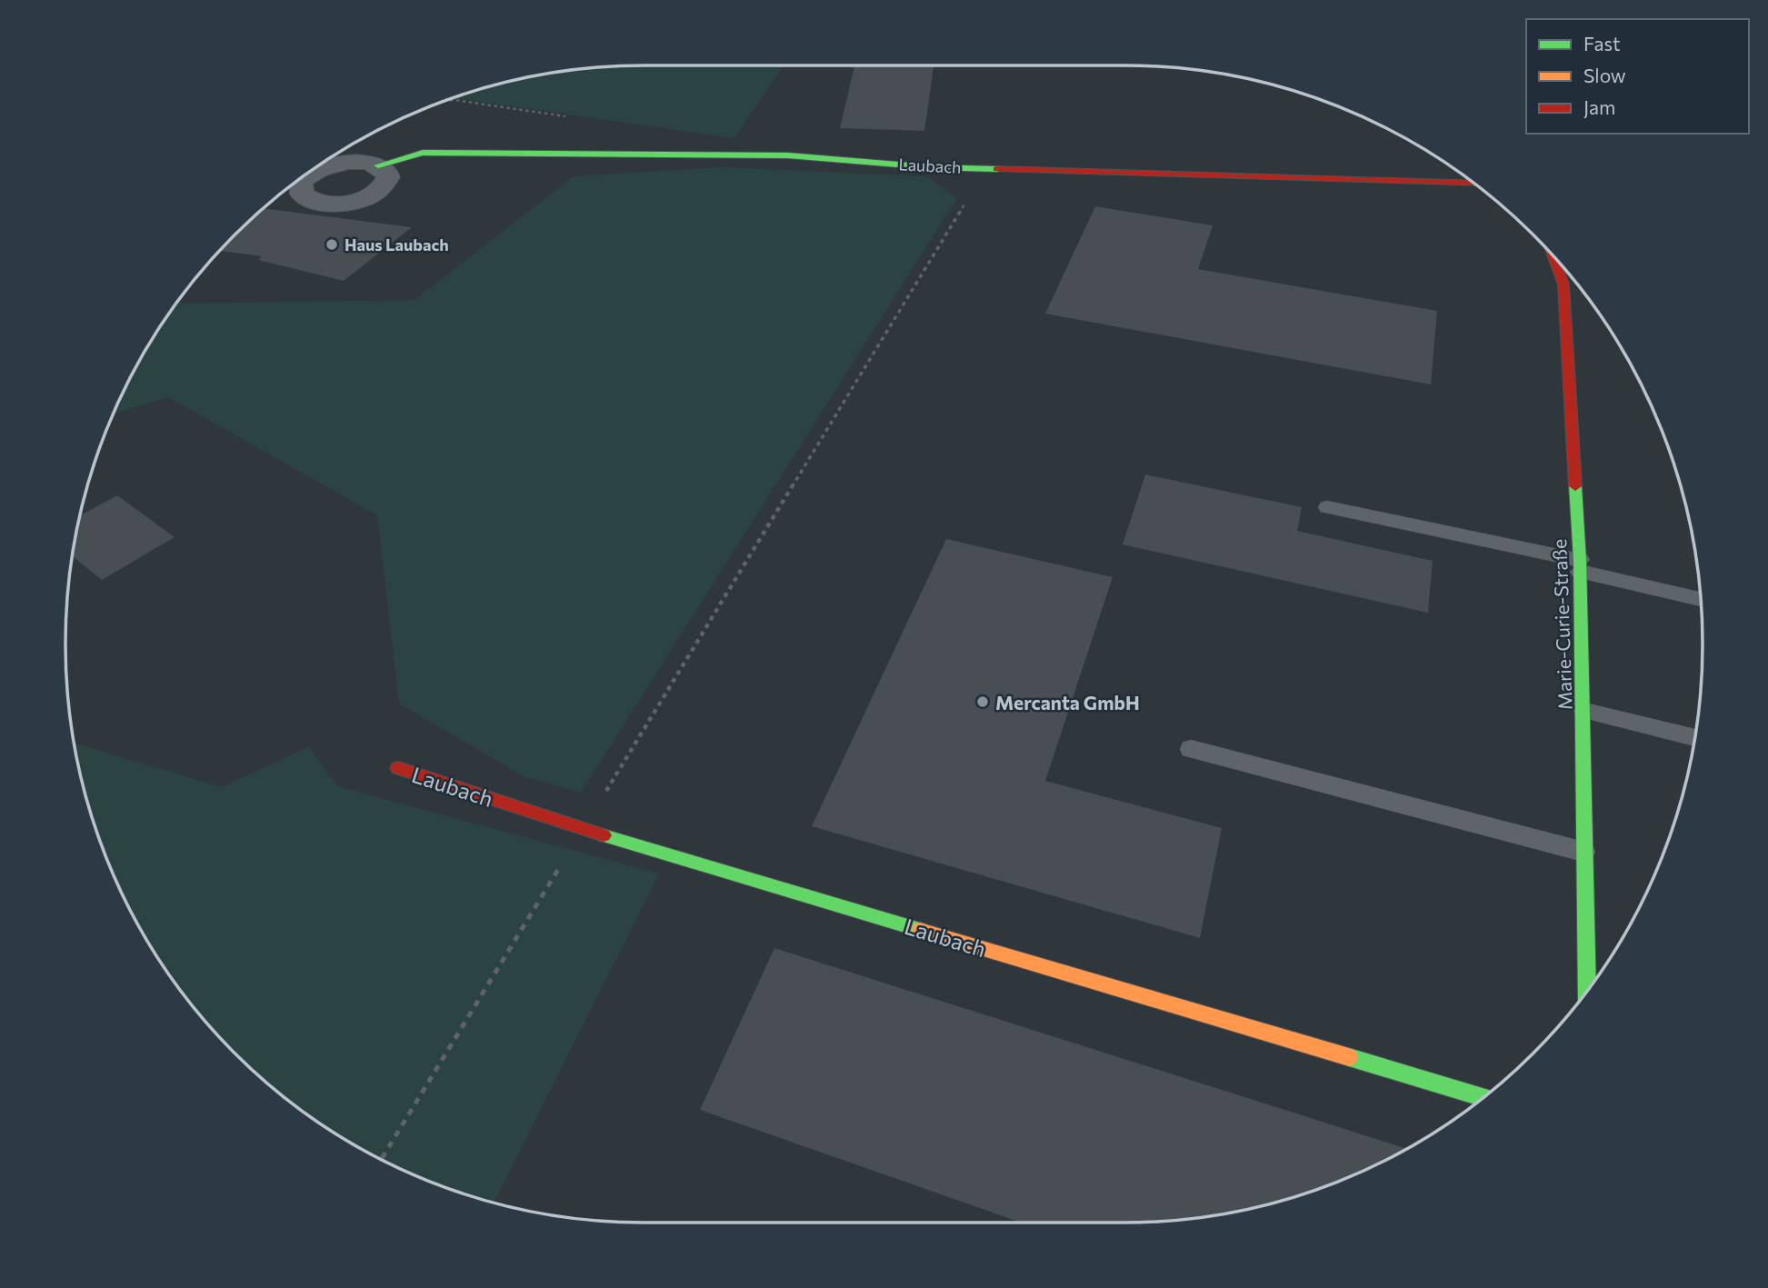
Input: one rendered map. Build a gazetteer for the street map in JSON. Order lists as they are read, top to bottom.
{
  "streets": {
    "street": ["Laubach", "Marie-Curie-Straße"]
  },
  "places": ["Haus Laubach", "Mercanta GmbH"],
  "legend": ["Fast", "Slow", "Jam"]
}
